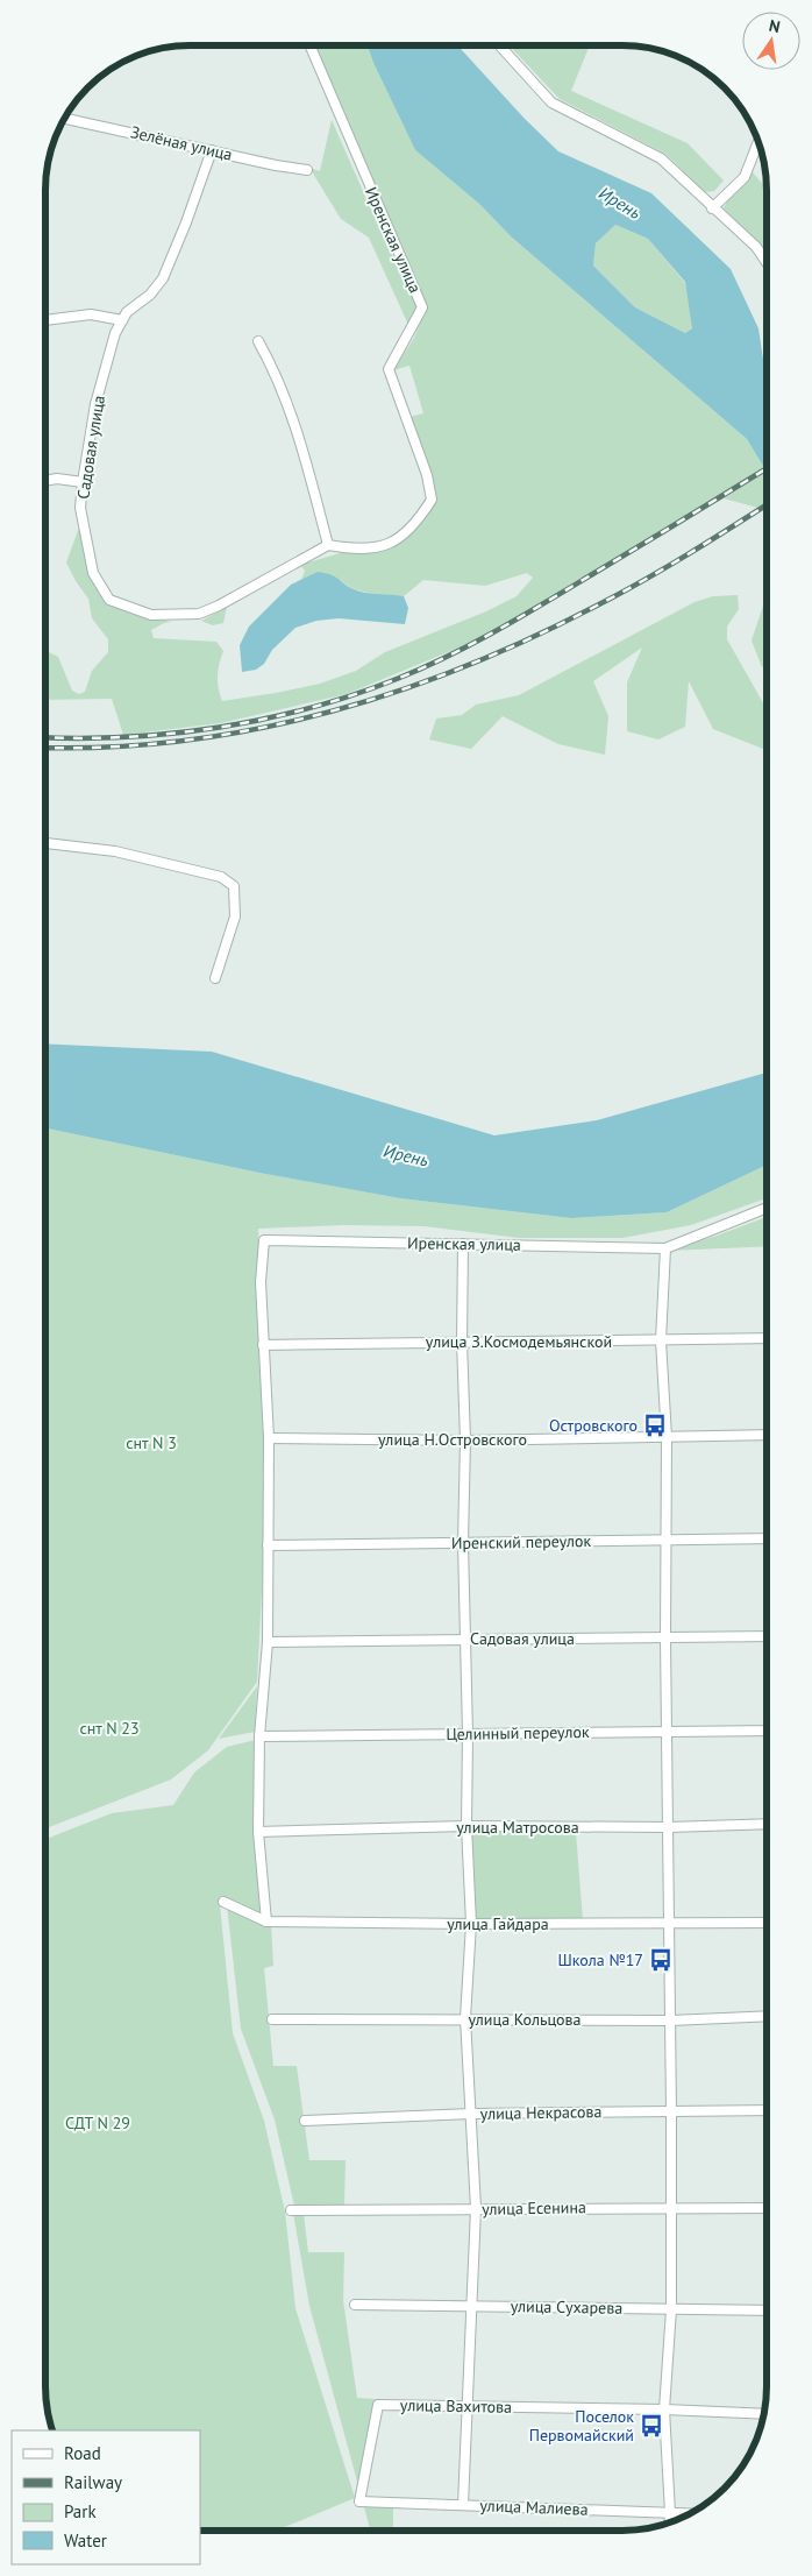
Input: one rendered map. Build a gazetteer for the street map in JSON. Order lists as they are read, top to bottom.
{
  "streets": {
    "street": [
      "Зелёная улица",
      "Иренская улица",
      "Садовая улица",
      "улица З.Космодемьянской",
      "улица Н.Островского",
      "Иренский переулок",
      "Целинный переулок",
      "улица Матросова",
      "улица Гайдара",
      "улица Кольцова",
      "улица Некрасова",
      "улица Есенина",
      "улица Сухарева",
      "улица Вахитова",
      "улица Малиева"
    ]
  },
  "crossings": [
    ["Зелёная улица", "Садовая улица"],
    ["Иренская улица", "Садовая улица"],
    ["Иренская улица", "улица З.Космодемьянской"],
    ["улица Вахитова", "улица Малиева"]
  ],
  "water": ["Ирень"],
  "parks": ["снт N 3", "снт N 23", "СДТ N 29"],
  "places": {
    "bus stop": ["Островского", "Школа №17", "Поселок Первомайский"]
  },
  "legend": [
    "Road",
    "Railway",
    "Park",
    "Water"
  ],
  "north": "top"
}
